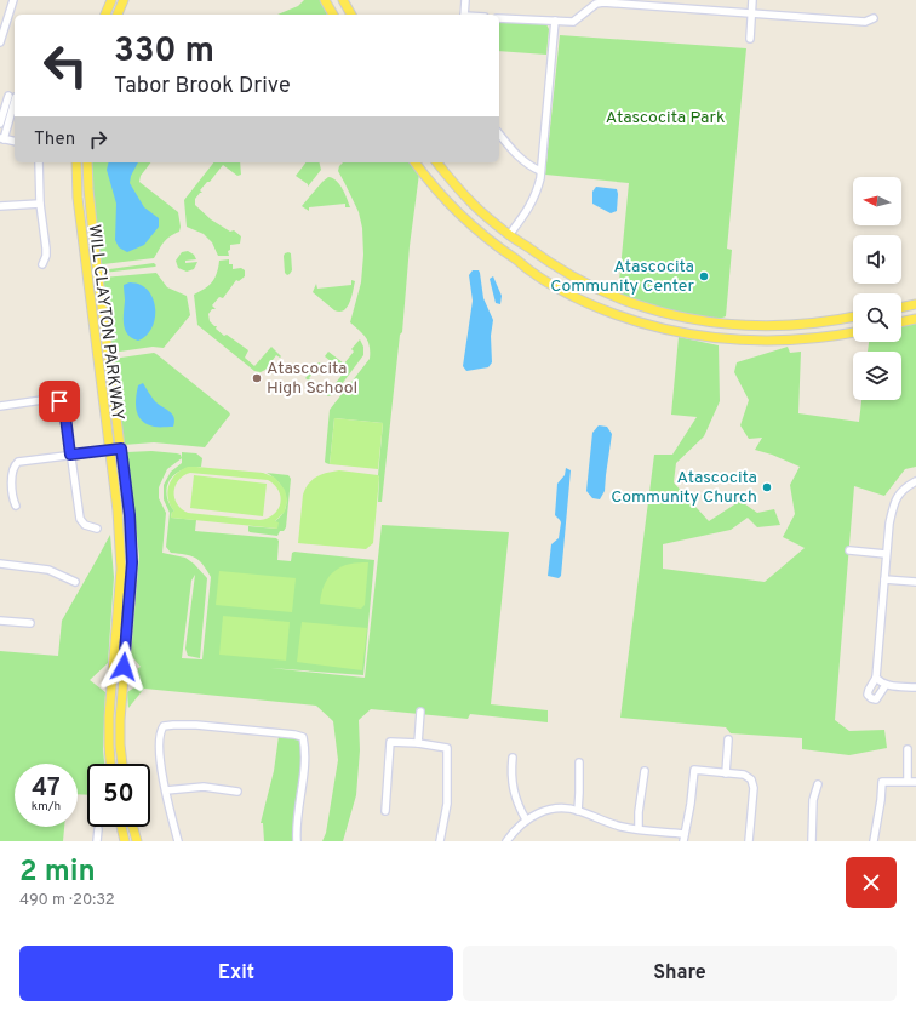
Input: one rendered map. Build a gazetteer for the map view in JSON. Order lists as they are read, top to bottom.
{
  "streets": {
    "main road": ["WILL CLAYTON PARKWAY"]
  },
  "parks": ["Atascocita Park"],
  "places": ["Atascocita Community Center", "Atascocita High School", "Atascocita Community Church"],
  "north": "left",
  "page": {
    "turn": ["330 m", "Tabor Brook Drive"],
    "then": "Then",
    "speed": "47 km/h",
    "limit": "50",
    "heading": ["2 min", "490 m · 20:32"],
    "buttons": ["Exit", "Share"]
  }
}
